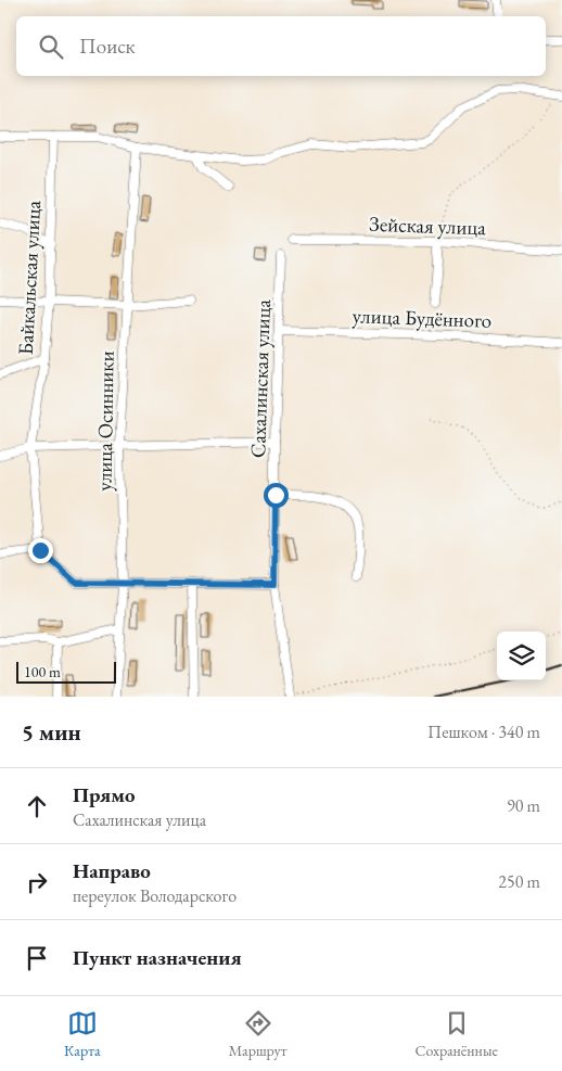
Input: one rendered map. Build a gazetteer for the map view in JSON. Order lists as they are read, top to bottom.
{
  "streets": {
    "street": [
      "Зейская улица",
      "Байкальская улица",
      "улица Будённого",
      "Сахалинская улица",
      "улица Осинники"
    ]
  },
  "crossings": [
    ["улица Будённого", "Сахалинская улица"]
  ],
  "scale_bar": "100 m",
  "page": {
    "search": "Поиск",
    "scale": "100 m",
    "heading": ["5 мин", "Пешком · 340 m"],
    "list": [
      ["Прямо", "Сахалинская улица", "90 m"],
      ["Направо", "переулок Володарского", "250 m"],
      "Пункт назначения"
    ],
    "nav": ["Карта", "Маршрут", "Сохранённые"]
  }
}
